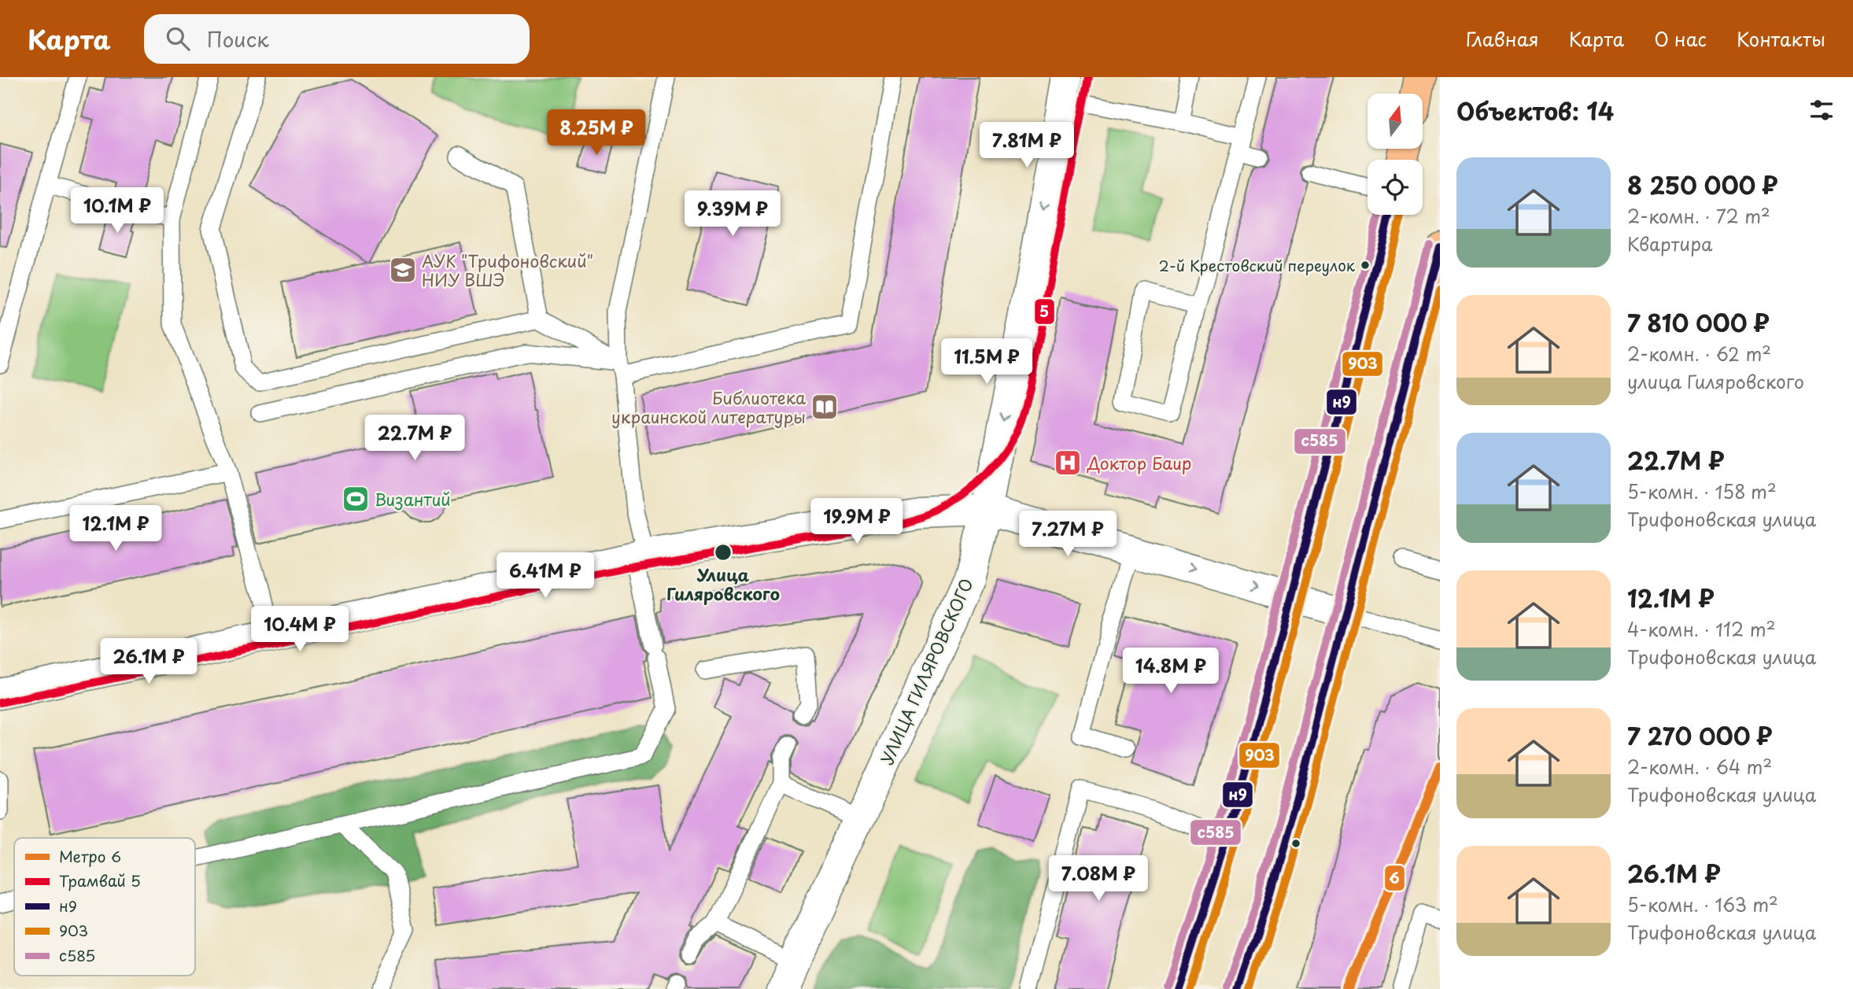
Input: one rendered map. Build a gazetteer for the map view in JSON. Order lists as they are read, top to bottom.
{
  "streets": {
    "street": ["УЛИЦА ГИЛЯРОВСКОГО"]
  },
  "one_way": ["УЛИЦА ГИЛЯРОВСКОГО"],
  "places": {
    "other": ["2-й Крестовский переулок", "Улица Гиляровского"],
    "school or university": ["АУК \"Трифоновский\" НИУ ВШЭ"],
    "library": ["Библиотека украинской литературы"],
    "hospital": ["Доктор Баир"],
    "sports": ["Византий"]
  },
  "lines": [
    "tram line 5",
    "transit line н9",
    "transit line 903",
    "transit line с585",
    "metro line 6"
  ],
  "legend": [
    "Метро 6",
    "Трамвай 5",
    "н9",
    "903",
    "с585"
  ],
  "north": "top",
  "page": {
    "header": "Карта",
    "search": "Поиск",
    "nav": [
      "Главная",
      "Карта",
      "О нас",
      "Контакты"
    ],
    "heading": "Объектов: 14",
    "price": [
      "8.25M ₽",
      "7.81M ₽",
      "10.1M ₽",
      "9.39M ₽",
      "11.5M ₽",
      "22.7M ₽",
      "19.9M ₽",
      "12.1M ₽",
      "7.27M ₽",
      "6.41M ₽",
      "10.4M ₽",
      "26.1M ₽",
      "14.8M ₽",
      "7.08M ₽"
    ],
    "list": [
      {
        "name": "8 250 000 ₽",
        "note": "2-комн. · 72 m² · Квартира"
      },
      {
        "name": "7 810 000 ₽",
        "note": "2-комн. · 62 m² · улица Гиляровского"
      },
      {
        "name": "22.7M ₽",
        "note": "5-комн. · 158 m² · Трифоновская улица"
      },
      {
        "name": "12.1M ₽",
        "note": "4-комн. · 112 m² · Трифоновская улица"
      },
      {
        "name": "7 270 000 ₽",
        "note": "2-комн. · 64 m² · Трифоновская улица"
      },
      {
        "name": "26.1M ₽",
        "note": "5-комн. · 163 m² · Трифоновская улица"
      }
    ]
  }
}
